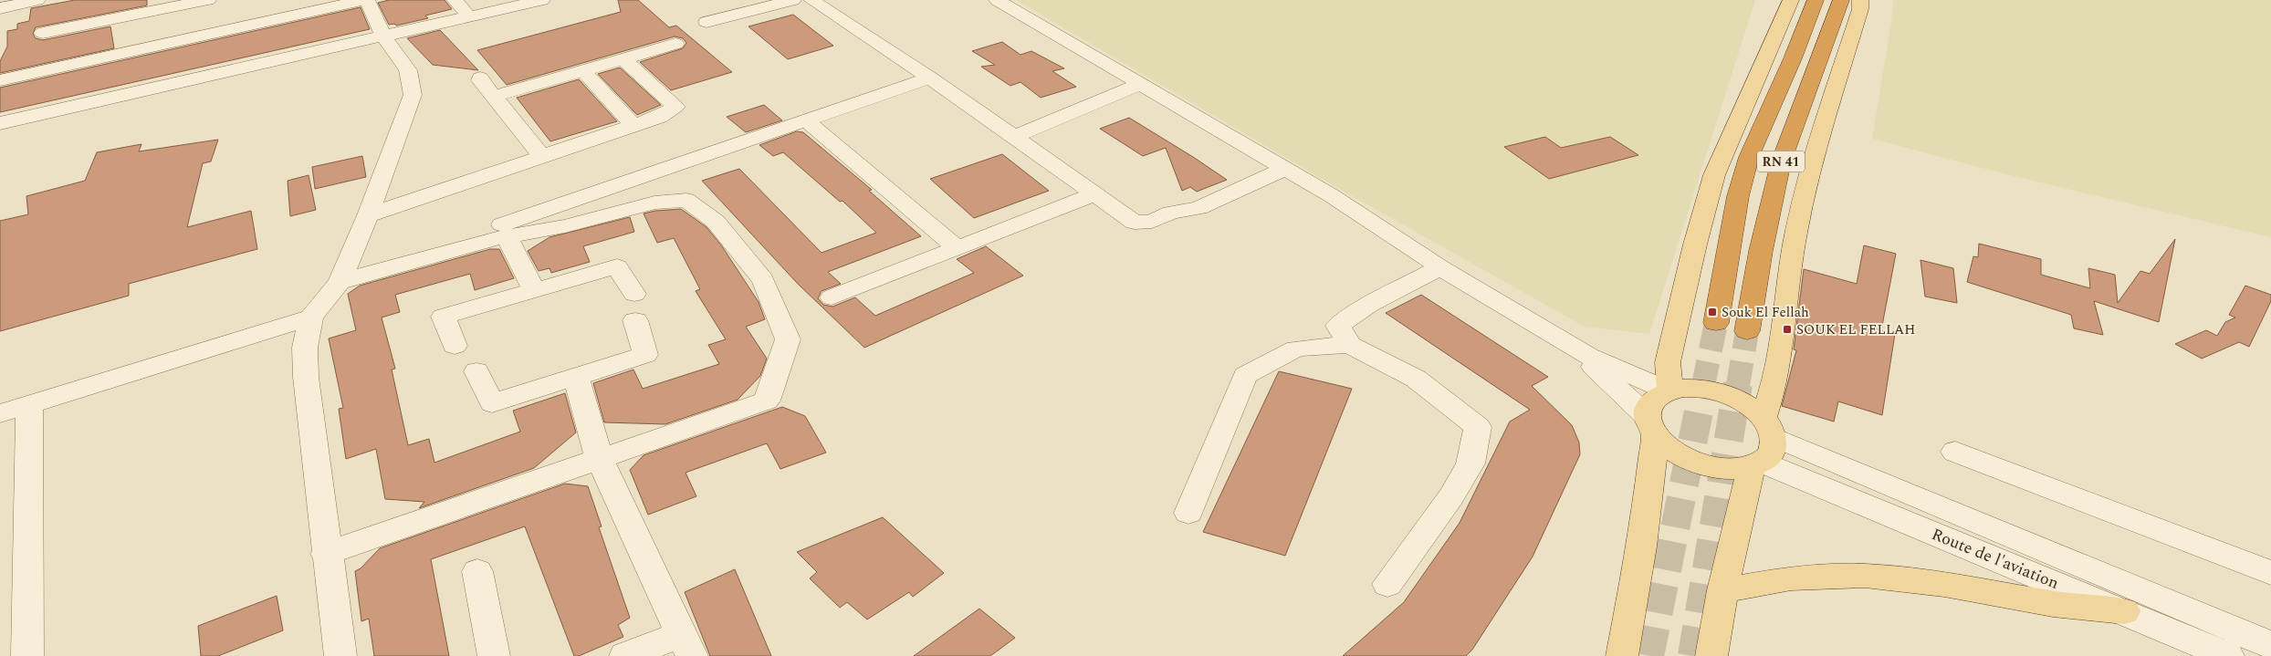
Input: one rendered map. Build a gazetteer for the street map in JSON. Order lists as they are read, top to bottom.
{
  "streets": {
    "highway": ["RN 41"],
    "street": ["Route de l'aviation"]
  },
  "places": {
    "transit": ["Souk El Fellah", "SOUK EL FELLAH"]
  }
}
